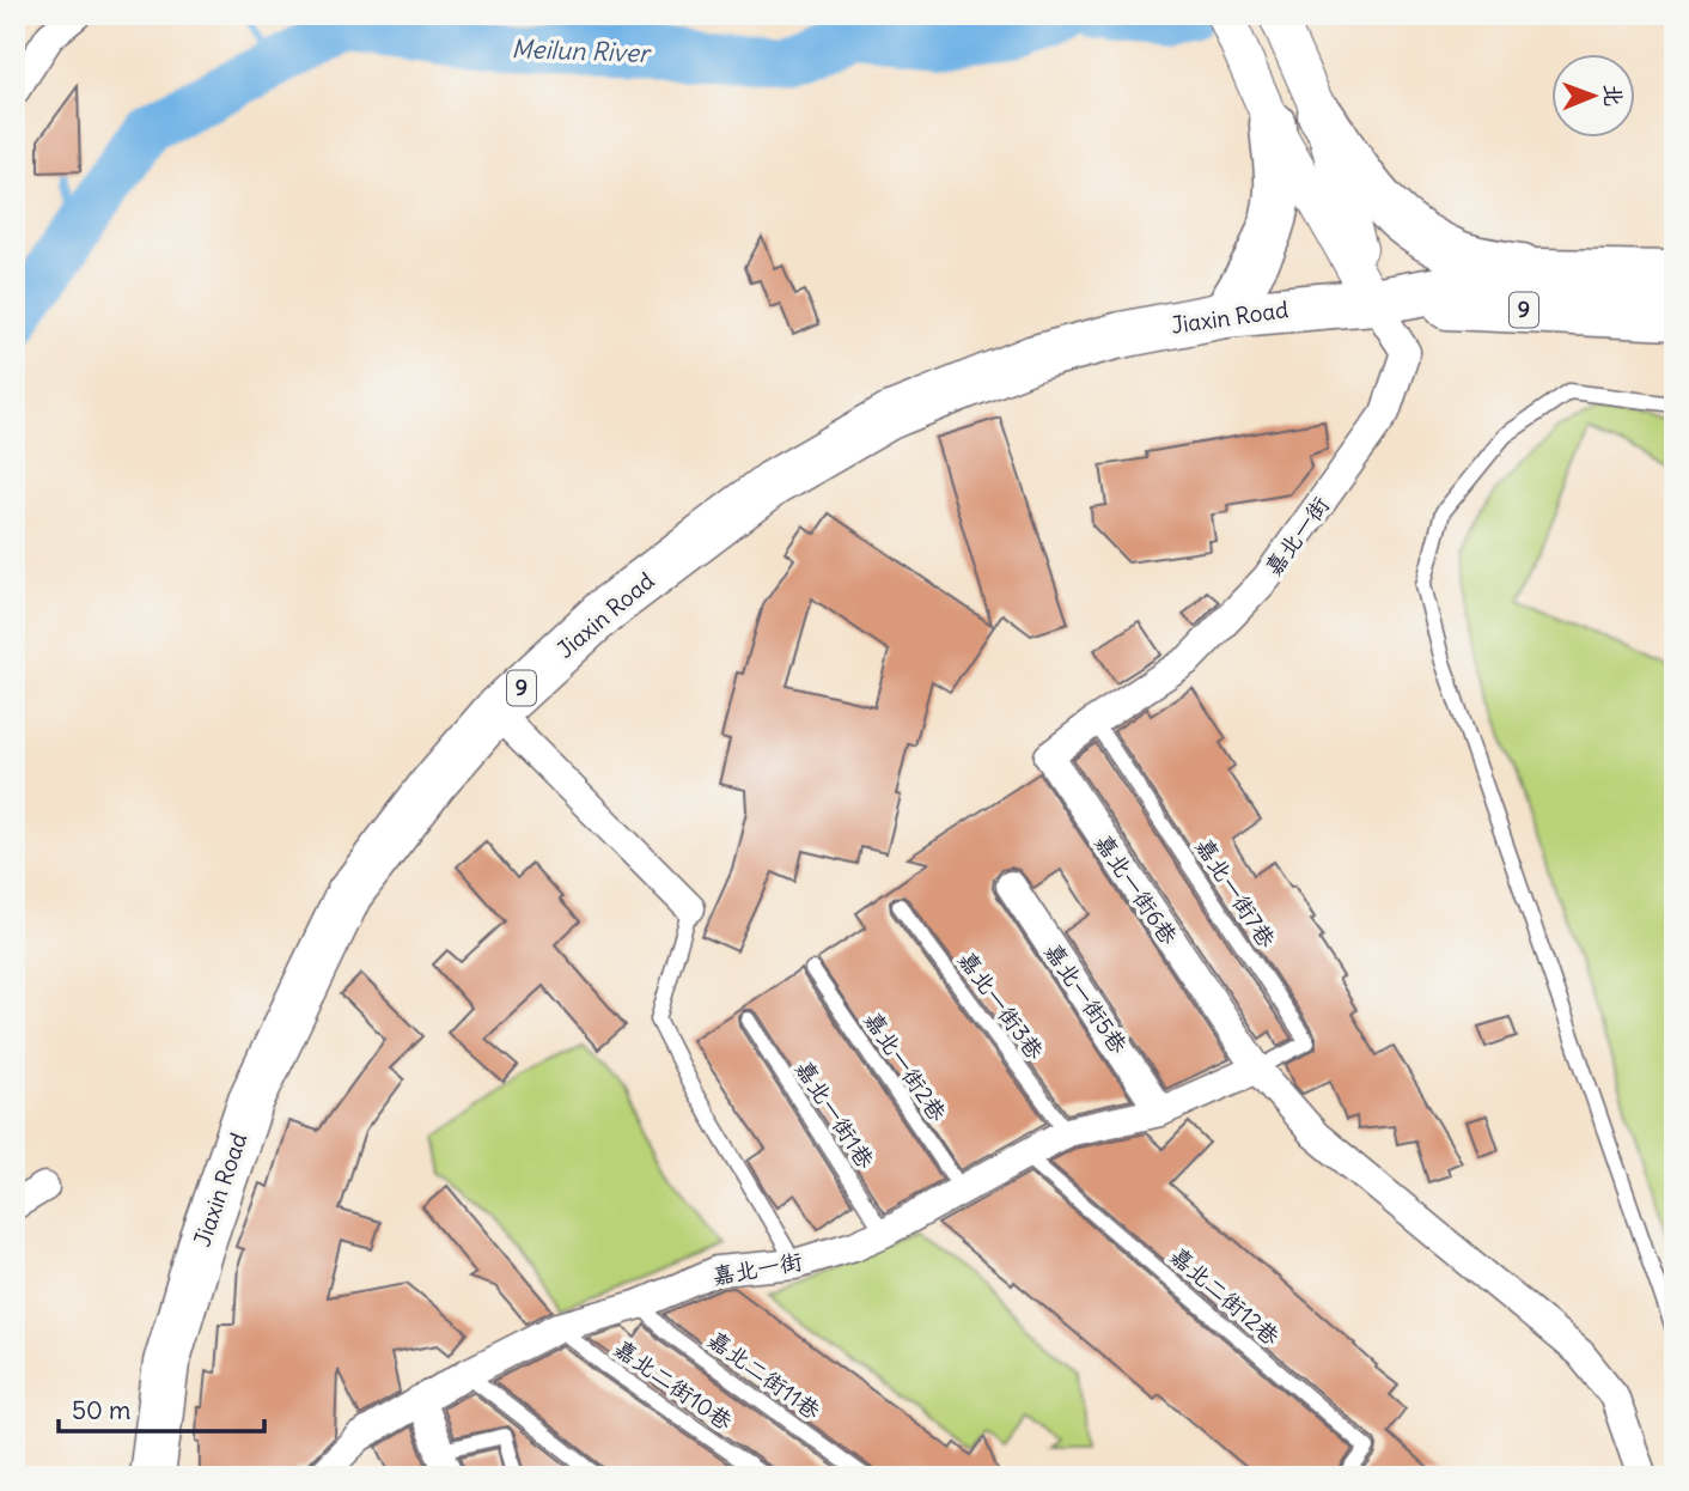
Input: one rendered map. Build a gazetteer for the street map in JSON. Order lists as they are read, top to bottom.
{
  "streets": {
    "main road": ["9", "Jiaxin Road"],
    "street": ["嘉北一街", "嘉北一街6巷", "嘉北一街5巷"],
    "lane": [
      "嘉北一街7巷",
      "嘉北一街3巷",
      "嘉北一街2巷",
      "嘉北一街1巷",
      "嘉北二街12巷",
      "嘉北二街11巷",
      "嘉北二街10巷"
    ]
  },
  "crossings": [
    ["Jiaxin Road", "嘉北一街"],
    ["嘉北一街", "嘉北一街6巷"],
    ["嘉北一街", "嘉北一街7巷"],
    ["嘉北一街", "嘉北一街5巷"],
    ["嘉北一街", "嘉北一街3巷"],
    ["嘉北一街", "嘉北一街2巷"],
    ["嘉北一街", "嘉北一街1巷"],
    ["嘉北一街", "嘉北二街12巷"],
    ["嘉北一街", "嘉北二街11巷"],
    ["嘉北一街", "嘉北二街10巷"],
    ["嘉北一街6巷", "嘉北一街7巷"]
  ],
  "water": ["Meilun River"],
  "scale_bar": "50 m",
  "north": "right"
}
